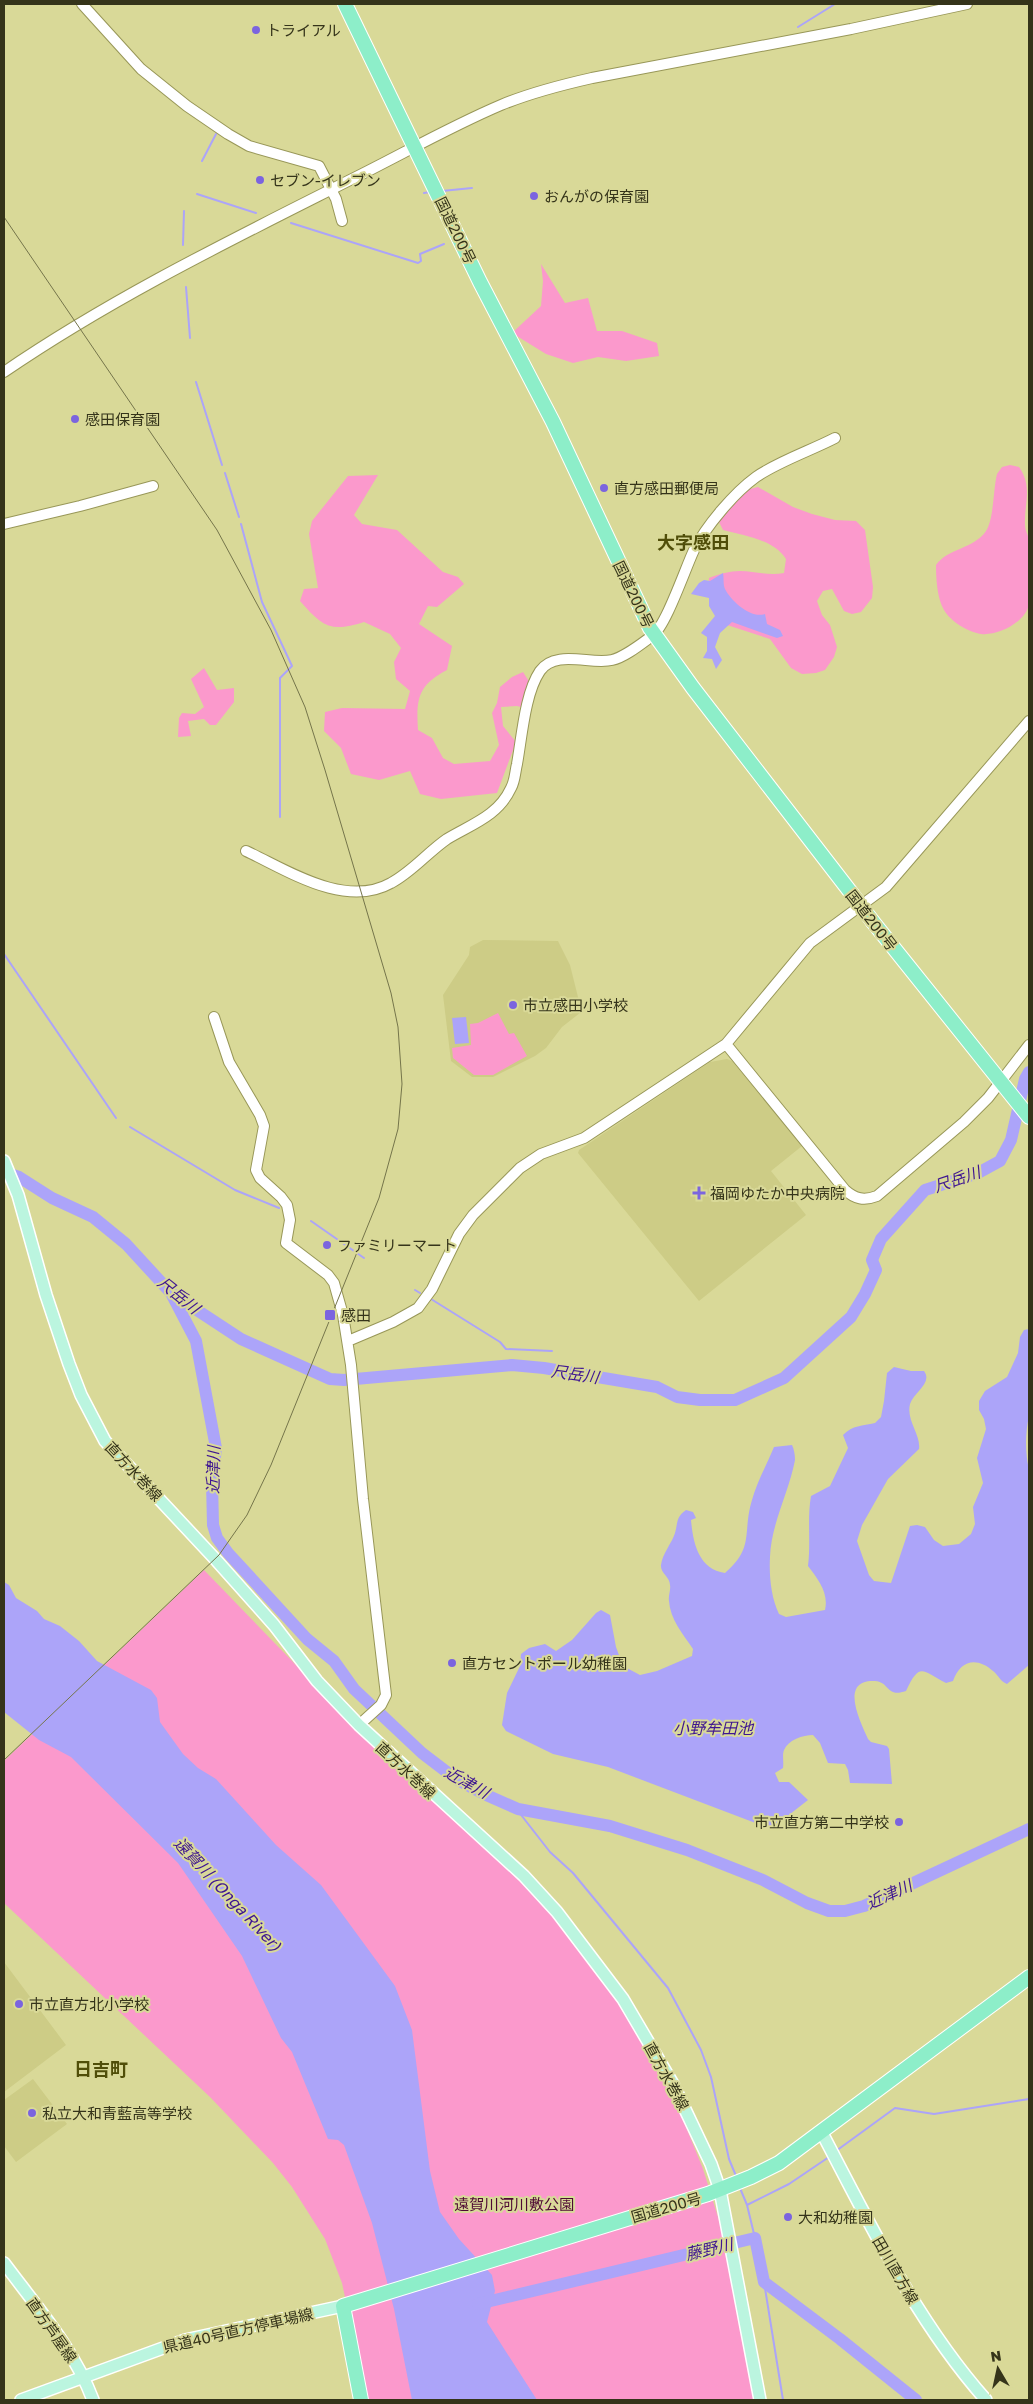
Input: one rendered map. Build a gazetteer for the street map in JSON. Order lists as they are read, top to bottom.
{
  "streets": {
    "highway": ["国道200号"],
    "main road": [
      "直方水巻線",
      "田川直方線",
      "直方芦屋線",
      "県道40号直方停車場線"
    ]
  },
  "crossings": [
    ["国道200号", "直方水巻線"],
    ["国道200号", "田川直方線"],
    ["国道200号", "県道40号直方停車場線"],
    ["直方芦屋線", "県道40号直方停車場線"]
  ],
  "districts": ["大字感田", "日吉町"],
  "water": [
    "尺岳川",
    "近津川",
    "小野牟田池",
    "遠賀川 (Onga River)",
    "藤野川"
  ],
  "parks": ["遠賀川河川敷公園"],
  "places": {
    "other": [
      "トライアル",
      "セブン-イレブン",
      "おんがの保育園",
      "感田保育園",
      "直方感田郵便局",
      "市立感田小学校",
      "ファミリーマート",
      "直方セントポール幼稚園",
      "市立直方第二中学校",
      "市立直方北小学校",
      "私立大和青藍高等学校",
      "大和幼稚園"
    ],
    "health": ["福岡ゆたか中央病院"],
    "transit": ["感田"]
  },
  "north": "top"
}
